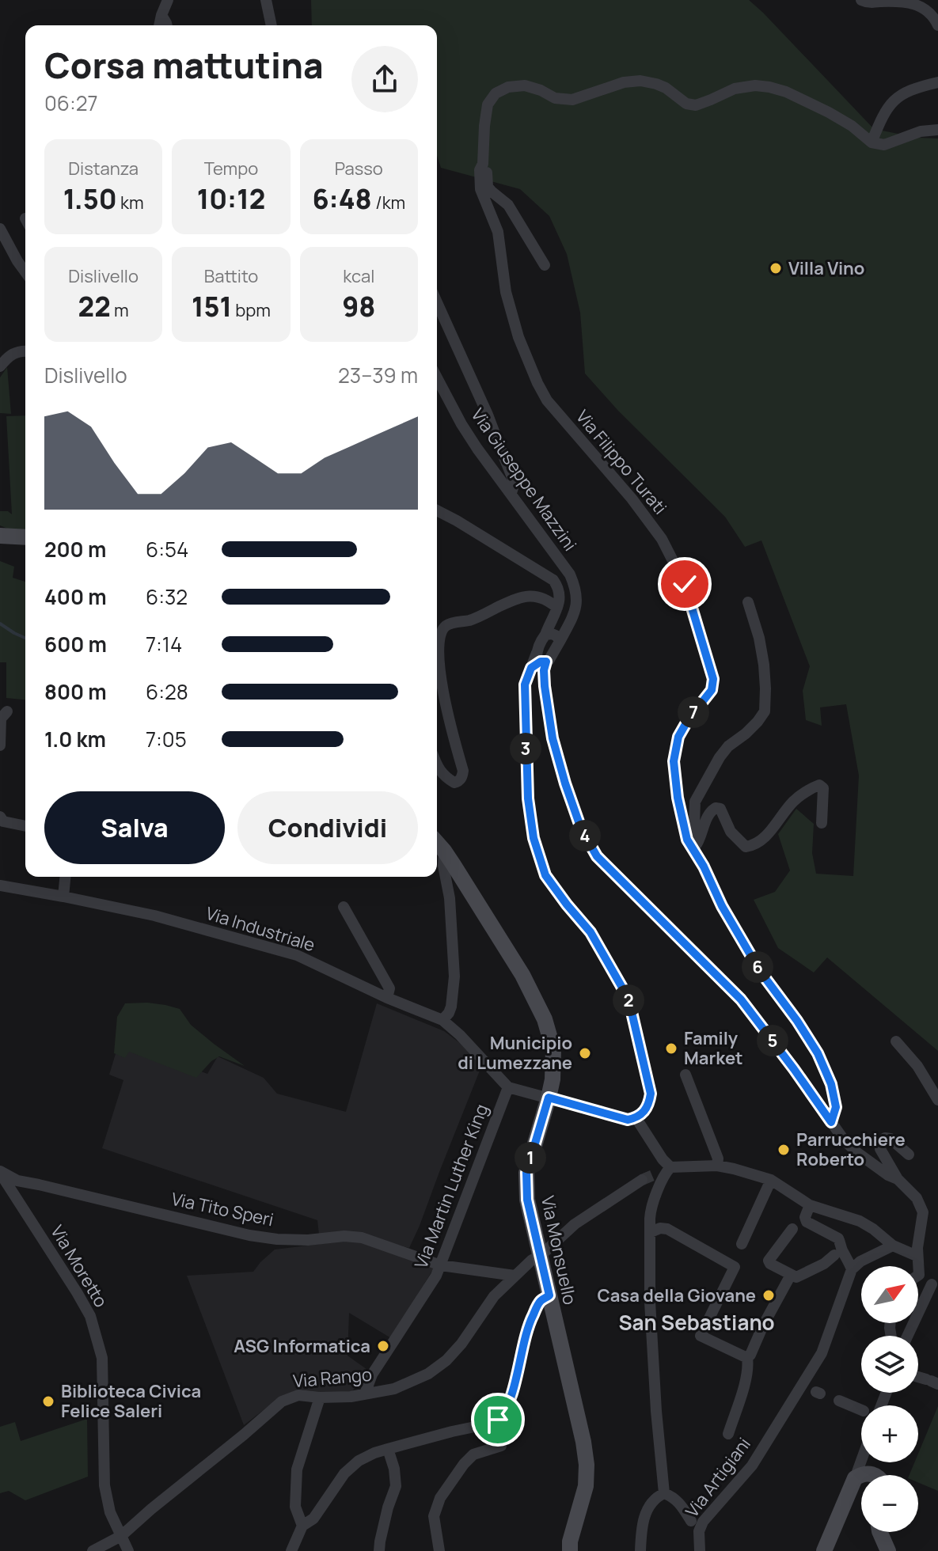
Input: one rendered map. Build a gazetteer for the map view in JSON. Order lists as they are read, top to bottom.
{
  "streets": {
    "main road": ["Via Monsuello"],
    "street": [
      "Via Filippo Turati",
      "Via Giuseppe Mazzini",
      "Via Industriale",
      "Via Martin Luther King",
      "Via Tito Speri",
      "Via Moretto",
      "Via Rango",
      "Via Artigiani"
    ]
  },
  "crossings": [
    ["Via Filippo Turati", "Via Giuseppe Mazzini"],
    ["Via Industriale", "Via Martin Luther King"],
    ["Via Martin Luther King", "Via Tito Speri"],
    ["Via Martin Luther King", "Via Rango"],
    ["Via Tito Speri", "Via Moretto"],
    ["Via Tito Speri", "Via Rango"],
    ["Via Monsuello", "Via Rango"],
    ["Via Moretto", "Via Rango"]
  ],
  "districts": ["San Sebastiano"],
  "places": [
    "Villa Vino",
    "Family Market",
    "Municipio di Lumezzane",
    "Parrucchiere Roberto",
    "Casa della Giovane",
    "ASG Informatica",
    "Biblioteca Civica Felice Saleri"
  ],
  "north": "top right",
  "page": {
    "heading": ["Corsa mattutina", "06:27"],
    "stats": [
      ["Distanza", "1.50 km"],
      ["Tempo", "10:12"],
      ["Passo", "6:48 /km"],
      ["Dislivello", "22 m"],
      ["Battito", "151 bpm"],
      ["kcal", "98"]
    ],
    "chart": ["Dislivello", "23–39 m"],
    "list": [
      {
        "name": "200 m",
        "note": "6:54"
      },
      {
        "name": "400 m",
        "note": "6:32"
      },
      {
        "name": "600 m",
        "note": "7:14"
      },
      {
        "name": "800 m",
        "note": "6:28"
      },
      {
        "name": "1.0 km",
        "note": "7:05"
      }
    ],
    "pins": [
      "7",
      "3",
      "4",
      "6",
      "2",
      "5",
      "1"
    ],
    "buttons": ["Salva", "Condividi"],
    "map_buttons": ["+", "−"]
  }
}
